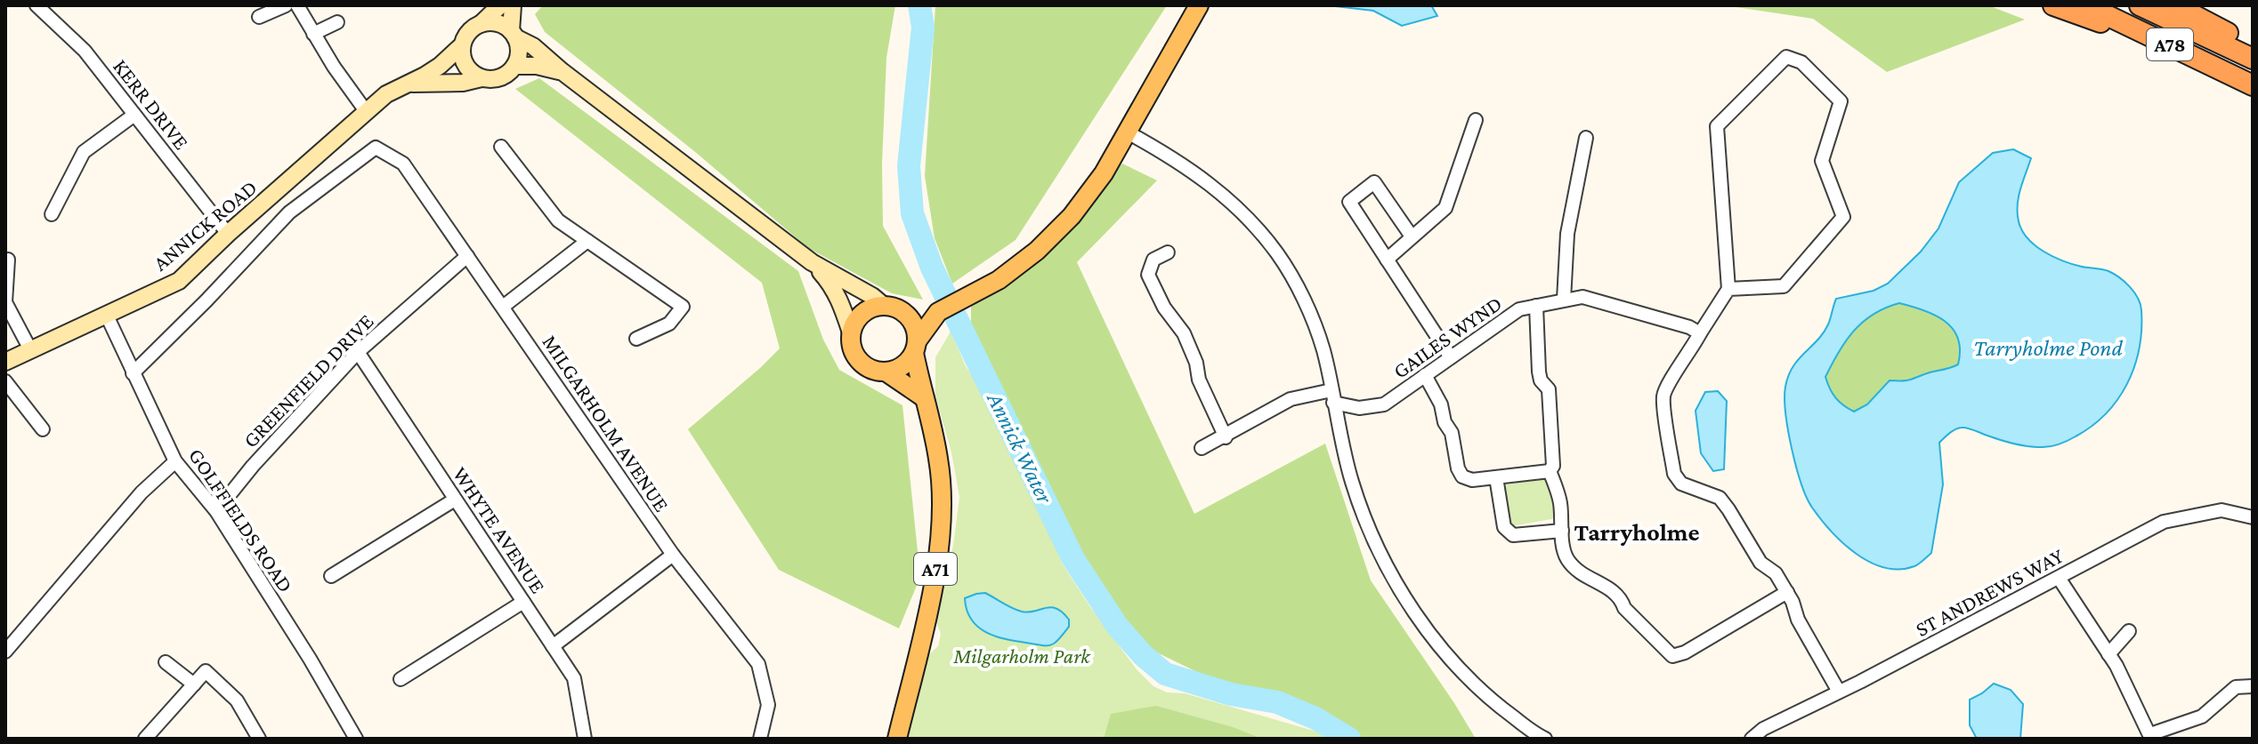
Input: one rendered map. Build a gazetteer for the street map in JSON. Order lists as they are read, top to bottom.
{
  "streets": {
    "highway": ["A78"],
    "main road": ["ANNICK ROAD", "A71"],
    "street": [
      "KERR DRIVE",
      "GAILES WYND",
      "GREENFIELD DRIVE",
      "MILGARHOLM AVENUE",
      "GOLFFIELDS ROAD",
      "WHYTE AVENUE",
      "ST ANDREWS WAY"
    ]
  },
  "crossings": [
    ["KERR DRIVE", "ANNICK ROAD"],
    ["ANNICK ROAD", "GOLFFIELDS ROAD"],
    ["GREENFIELD DRIVE", "MILGARHOLM AVENUE"],
    ["GREENFIELD DRIVE", "GOLFFIELDS ROAD"],
    ["GREENFIELD DRIVE", "WHYTE AVENUE"],
    ["MILGARHOLM AVENUE", "GOLFFIELDS ROAD"]
  ],
  "districts": ["Tarryholme"],
  "water": ["Tarryholme Pond", "Annick Water"],
  "parks": ["Milgarholm Park"]
}
